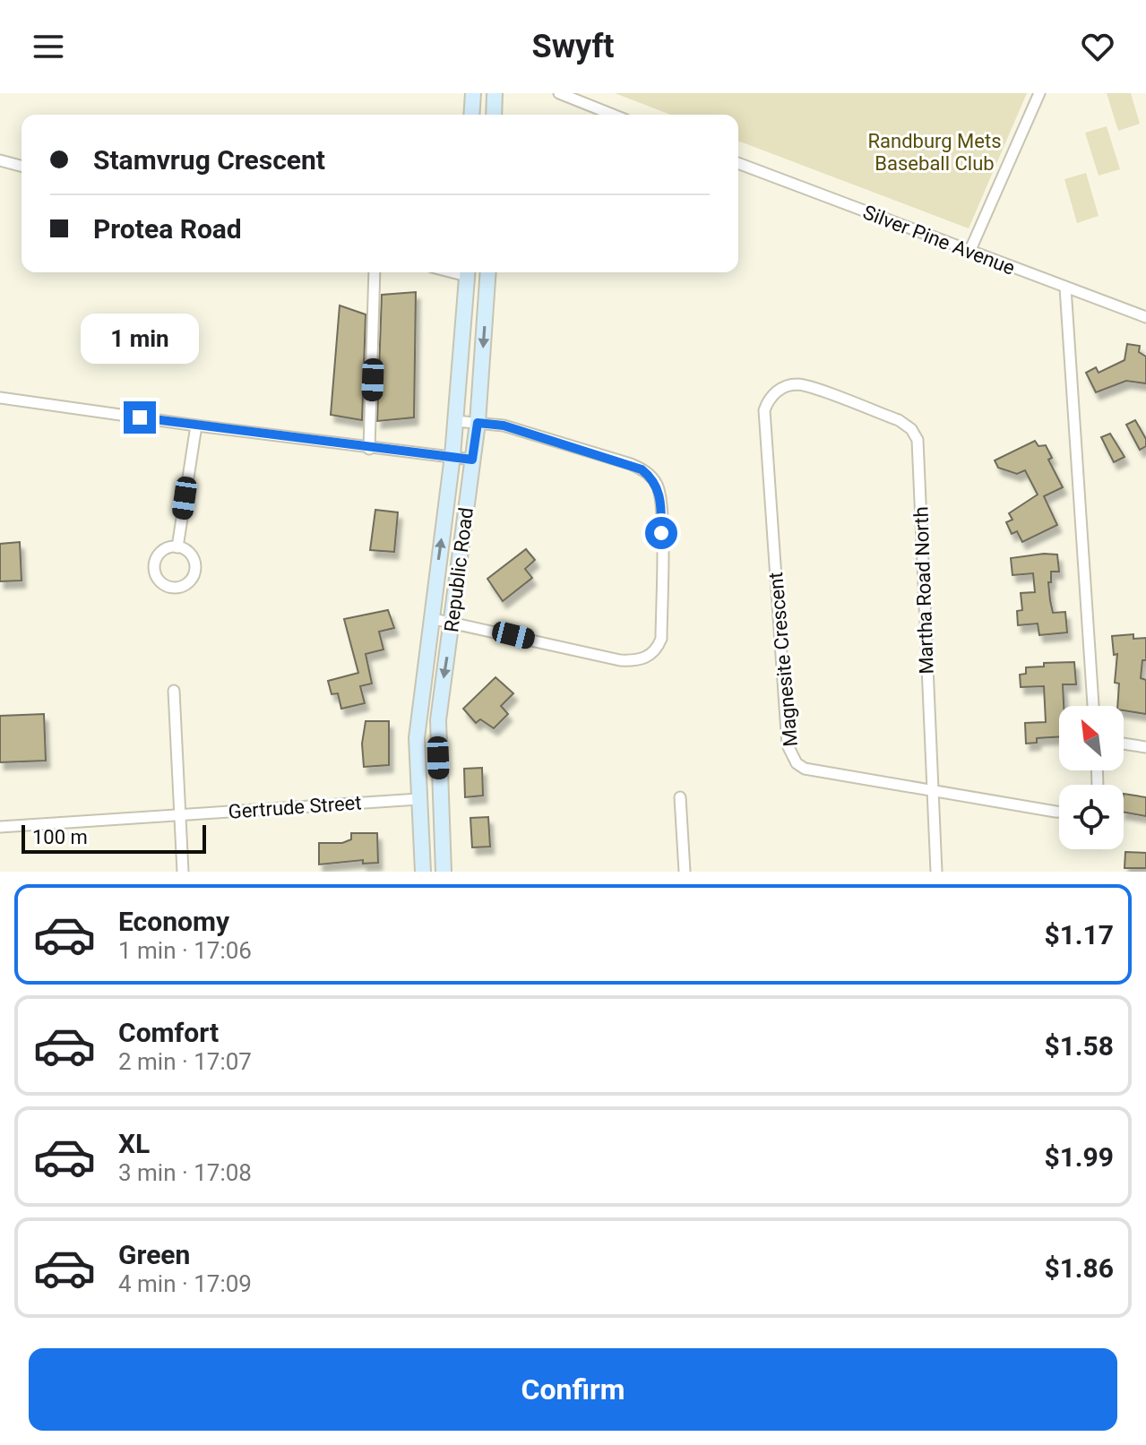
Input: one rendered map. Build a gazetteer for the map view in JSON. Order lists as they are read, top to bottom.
{
  "streets": {
    "main road": ["Republic Road"],
    "street": [
      "Silver Pine Avenue",
      "Martha Road North",
      "Magnesite Crescent",
      "Gertrude Street"
    ]
  },
  "crossings": [
    ["Republic Road", "Gertrude Street"],
    ["Martha Road North", "Magnesite Crescent"]
  ],
  "parks": ["Randburg Mets Baseball Club"],
  "scale_bar": "100 m",
  "north": "top left",
  "page": {
    "header": "Swyft",
    "banner": ["Stamvrug Crescent", "Protea Road"],
    "bubble": "1 min",
    "scale": "100 m",
    "list": [
      {
        "name": "Economy",
        "note": "1 min · 17:06",
        "value": "$1.17"
      },
      {
        "name": "Comfort",
        "note": "2 min · 17:07",
        "value": "$1.58"
      },
      {
        "name": "XL",
        "note": "3 min · 17:08",
        "value": "$1.99"
      },
      {
        "name": "Green",
        "note": "4 min · 17:09",
        "value": "$1.86"
      }
    ],
    "buttons": "Confirm"
  }
}
